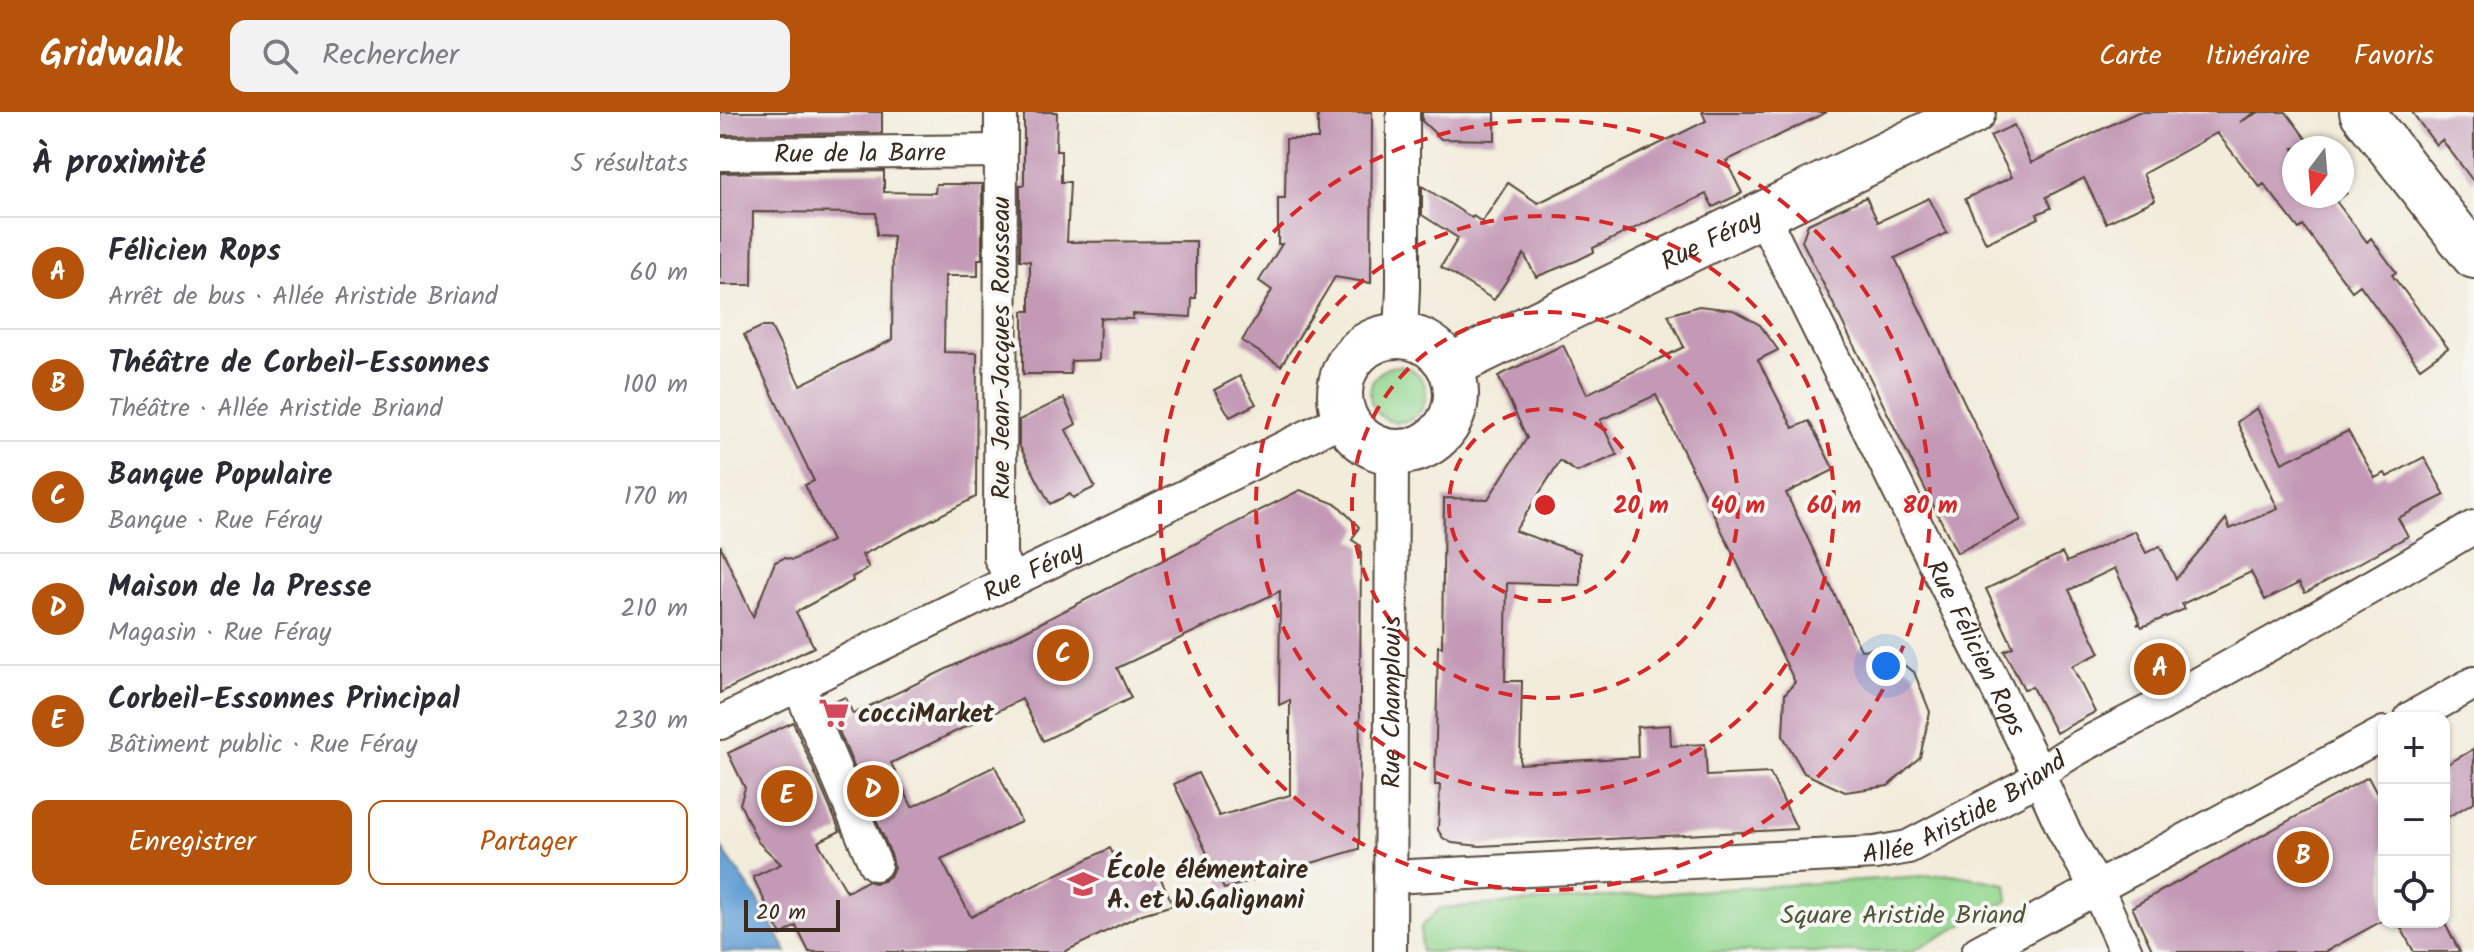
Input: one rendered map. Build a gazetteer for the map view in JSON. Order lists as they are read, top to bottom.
{
  "streets": {
    "main road": ["Rue Féray"],
    "street": [
      "Rue de la Barre",
      "Rue Jean-Jacques Rousseau",
      "Rue Félicien Rops",
      "Rue Champlouis",
      "Allée Aristide Briand"
    ]
  },
  "crossings": [
    ["Rue de la Barre", "Rue Jean-Jacques Rousseau"],
    ["Rue Féray", "Rue Jean-Jacques Rousseau"],
    ["Rue Féray", "Rue Félicien Rops"],
    ["Rue Féray", "Rue Champlouis"],
    ["Rue Félicien Rops", "Allée Aristide Briand"],
    ["Rue Champlouis", "Allée Aristide Briand"]
  ],
  "parks": ["Square Aristide Briand"],
  "places": {
    "supermarket": ["cocciMarket"],
    "school or university": ["École élémentaire A. et W.Galignani"]
  },
  "scale_bar": "20 m",
  "north": "bottom",
  "page": {
    "header": "Gridwalk",
    "search": "Rechercher",
    "nav": ["Carte", "Itinéraire", "Favoris"],
    "heading": ["À proximité", "5 résultats"],
    "list": [
      {
        "mark": "A",
        "name": "Félicien Rops",
        "note": "Arrêt de bus · Allée Aristide Briand",
        "value": "60 m"
      },
      {
        "mark": "B",
        "name": "Théâtre de Corbeil-Essonnes",
        "note": "Théâtre · Allée Aristide Briand",
        "value": "100 m"
      },
      {
        "mark": "C",
        "name": "Banque Populaire",
        "note": "Banque · Rue Féray",
        "value": "170 m"
      },
      {
        "mark": "D",
        "name": "Maison de la Presse",
        "note": "Magasin · Rue Féray",
        "value": "210 m"
      },
      {
        "mark": "E",
        "name": "Corbeil-Essonnes Principal",
        "note": "Bâtiment public · Rue Féray",
        "value": "230 m"
      }
    ],
    "pins": [
      "C",
      "A",
      "D",
      "E",
      "B"
    ],
    "map_buttons": ["+", "−"],
    "buttons": ["Enregistrer", "Partager"],
    "scale": "20 m"
  },
  "rings": [
    "20 m",
    "40 m",
    "60 m",
    "80 m"
  ]
}
